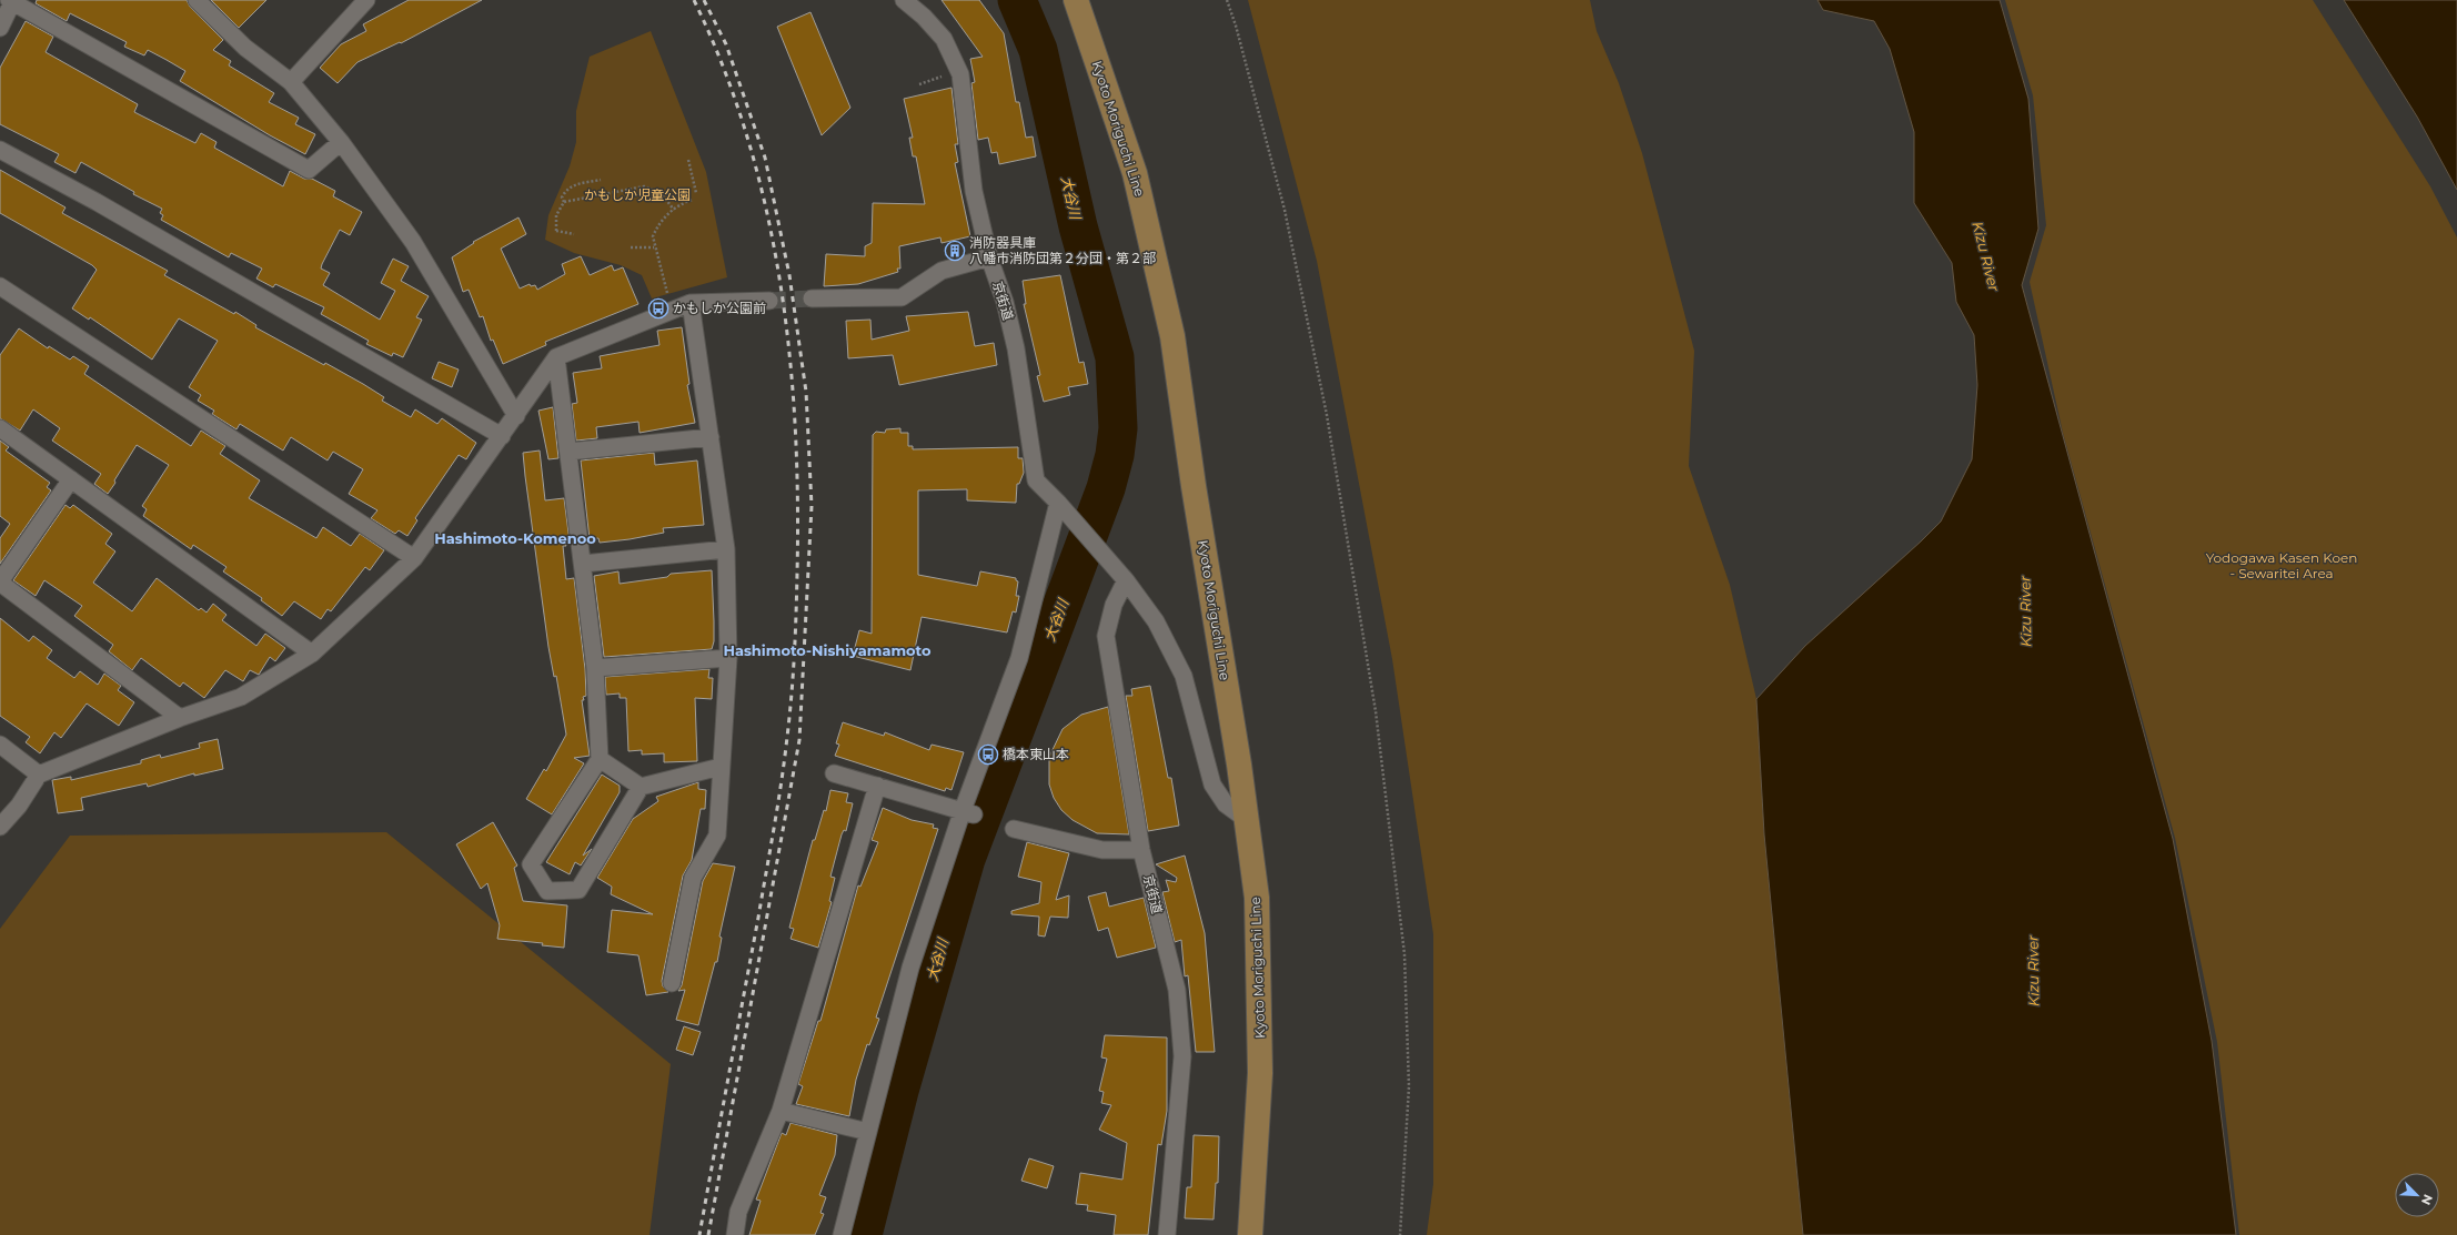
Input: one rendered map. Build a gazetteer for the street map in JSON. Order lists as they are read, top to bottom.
{
  "streets": {
    "main road": ["Kyoto Moriguchi Line"],
    "street": ["京街道"]
  },
  "districts": ["Hashimoto-Komenoo", "Hashimoto-Nishiyamamoto"],
  "water": ["大谷川", "Kizu River"],
  "parks": ["かもしか児童公園", "Yodogawa Kasen Koen - Sewaritei Area"],
  "places": {
    "building": ["消防器具庫 八幡市消防団第２分団・第２部"],
    "bus stop": ["かもしか公園前", "橋本東山本"]
  },
  "north": "bottom right"
}
